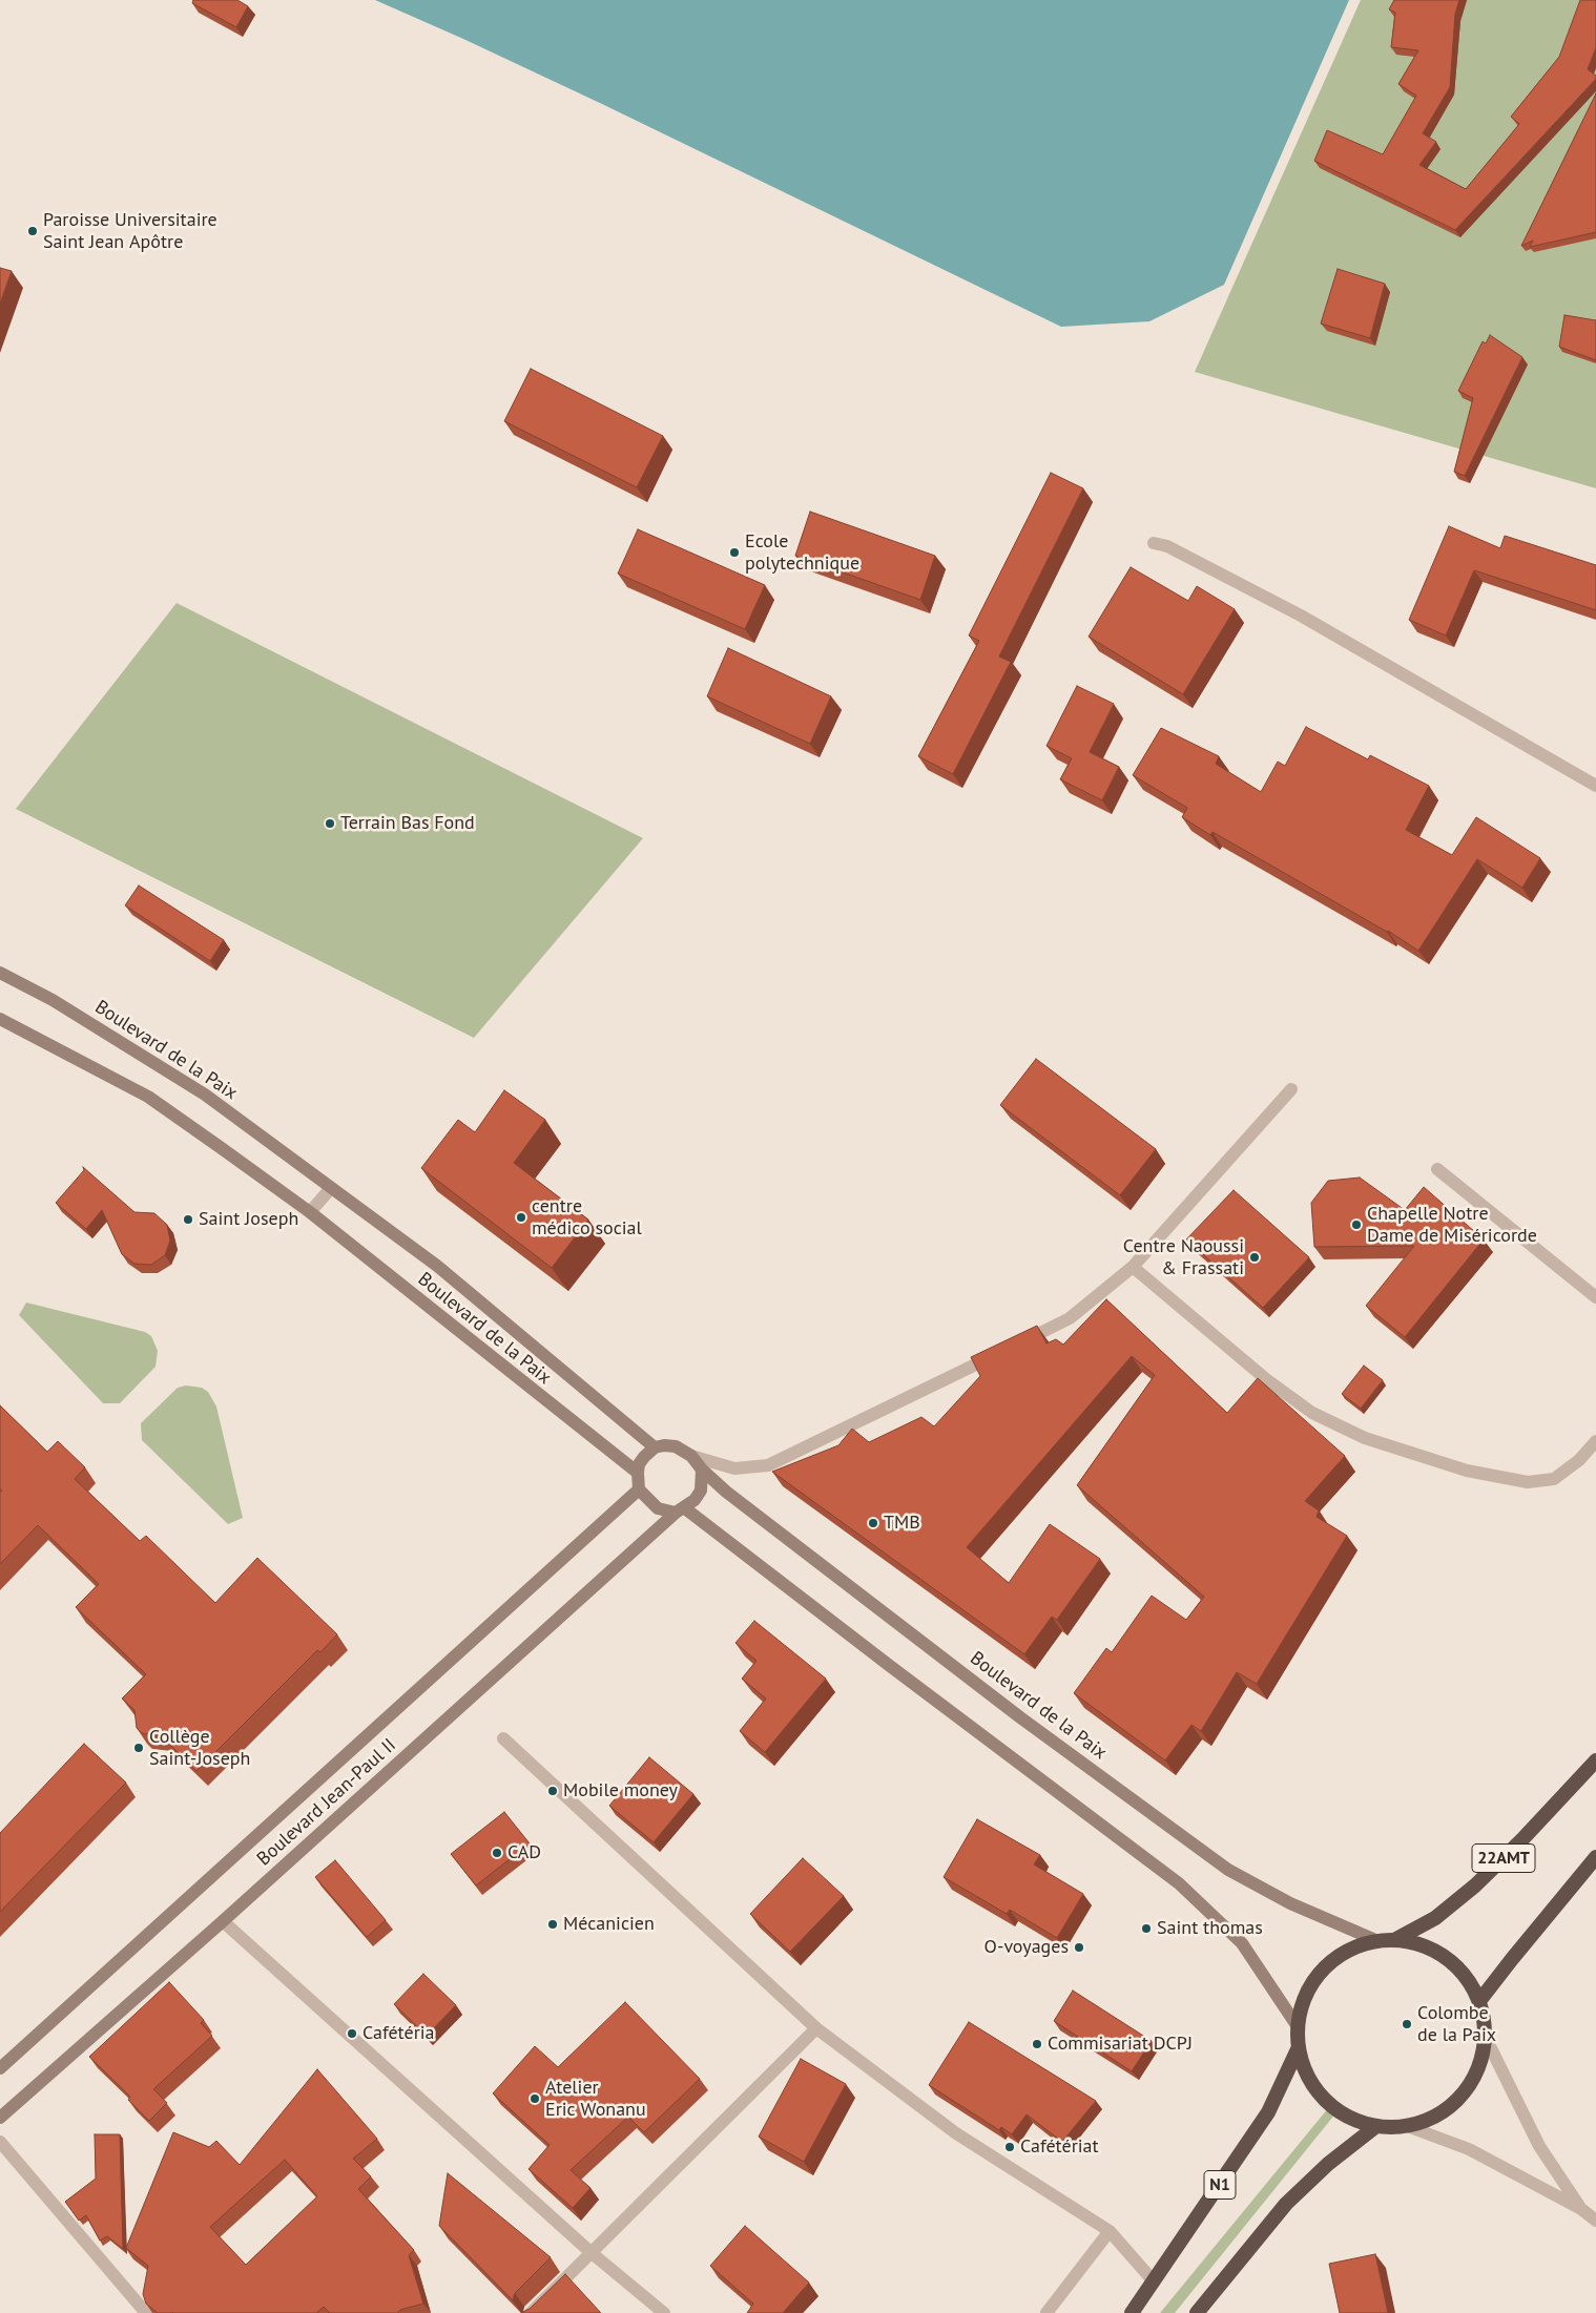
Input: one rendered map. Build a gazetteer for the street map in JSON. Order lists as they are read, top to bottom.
{
  "streets": {
    "highway": ["22AMT", "N1"],
    "main road": ["Boulevard de la Paix", "Boulevard Jean-Paul II"]
  },
  "crossings": [
    ["Boulevard de la Paix", "Boulevard Jean-Paul II"]
  ],
  "places": [
    "Paroisse Universitaire Saint Jean Apôtre",
    "Ecole polytechnique",
    "Terrain Bas Fond",
    "centre médico social",
    "Saint Joseph",
    "Chapelle Notre Dame de Miséricorde",
    "Centre Naoussi & Frassati",
    "TMB",
    "Collège Saint-Joseph",
    "Mobile money",
    "CAD",
    "Mécanicien",
    "Saint thomas",
    "O-voyages",
    "Colombe de la Paix",
    "Cafétéria",
    "Commisariat DCPJ",
    "Atelier Eric Wonanu",
    "Cafétériat"
  ]
}
